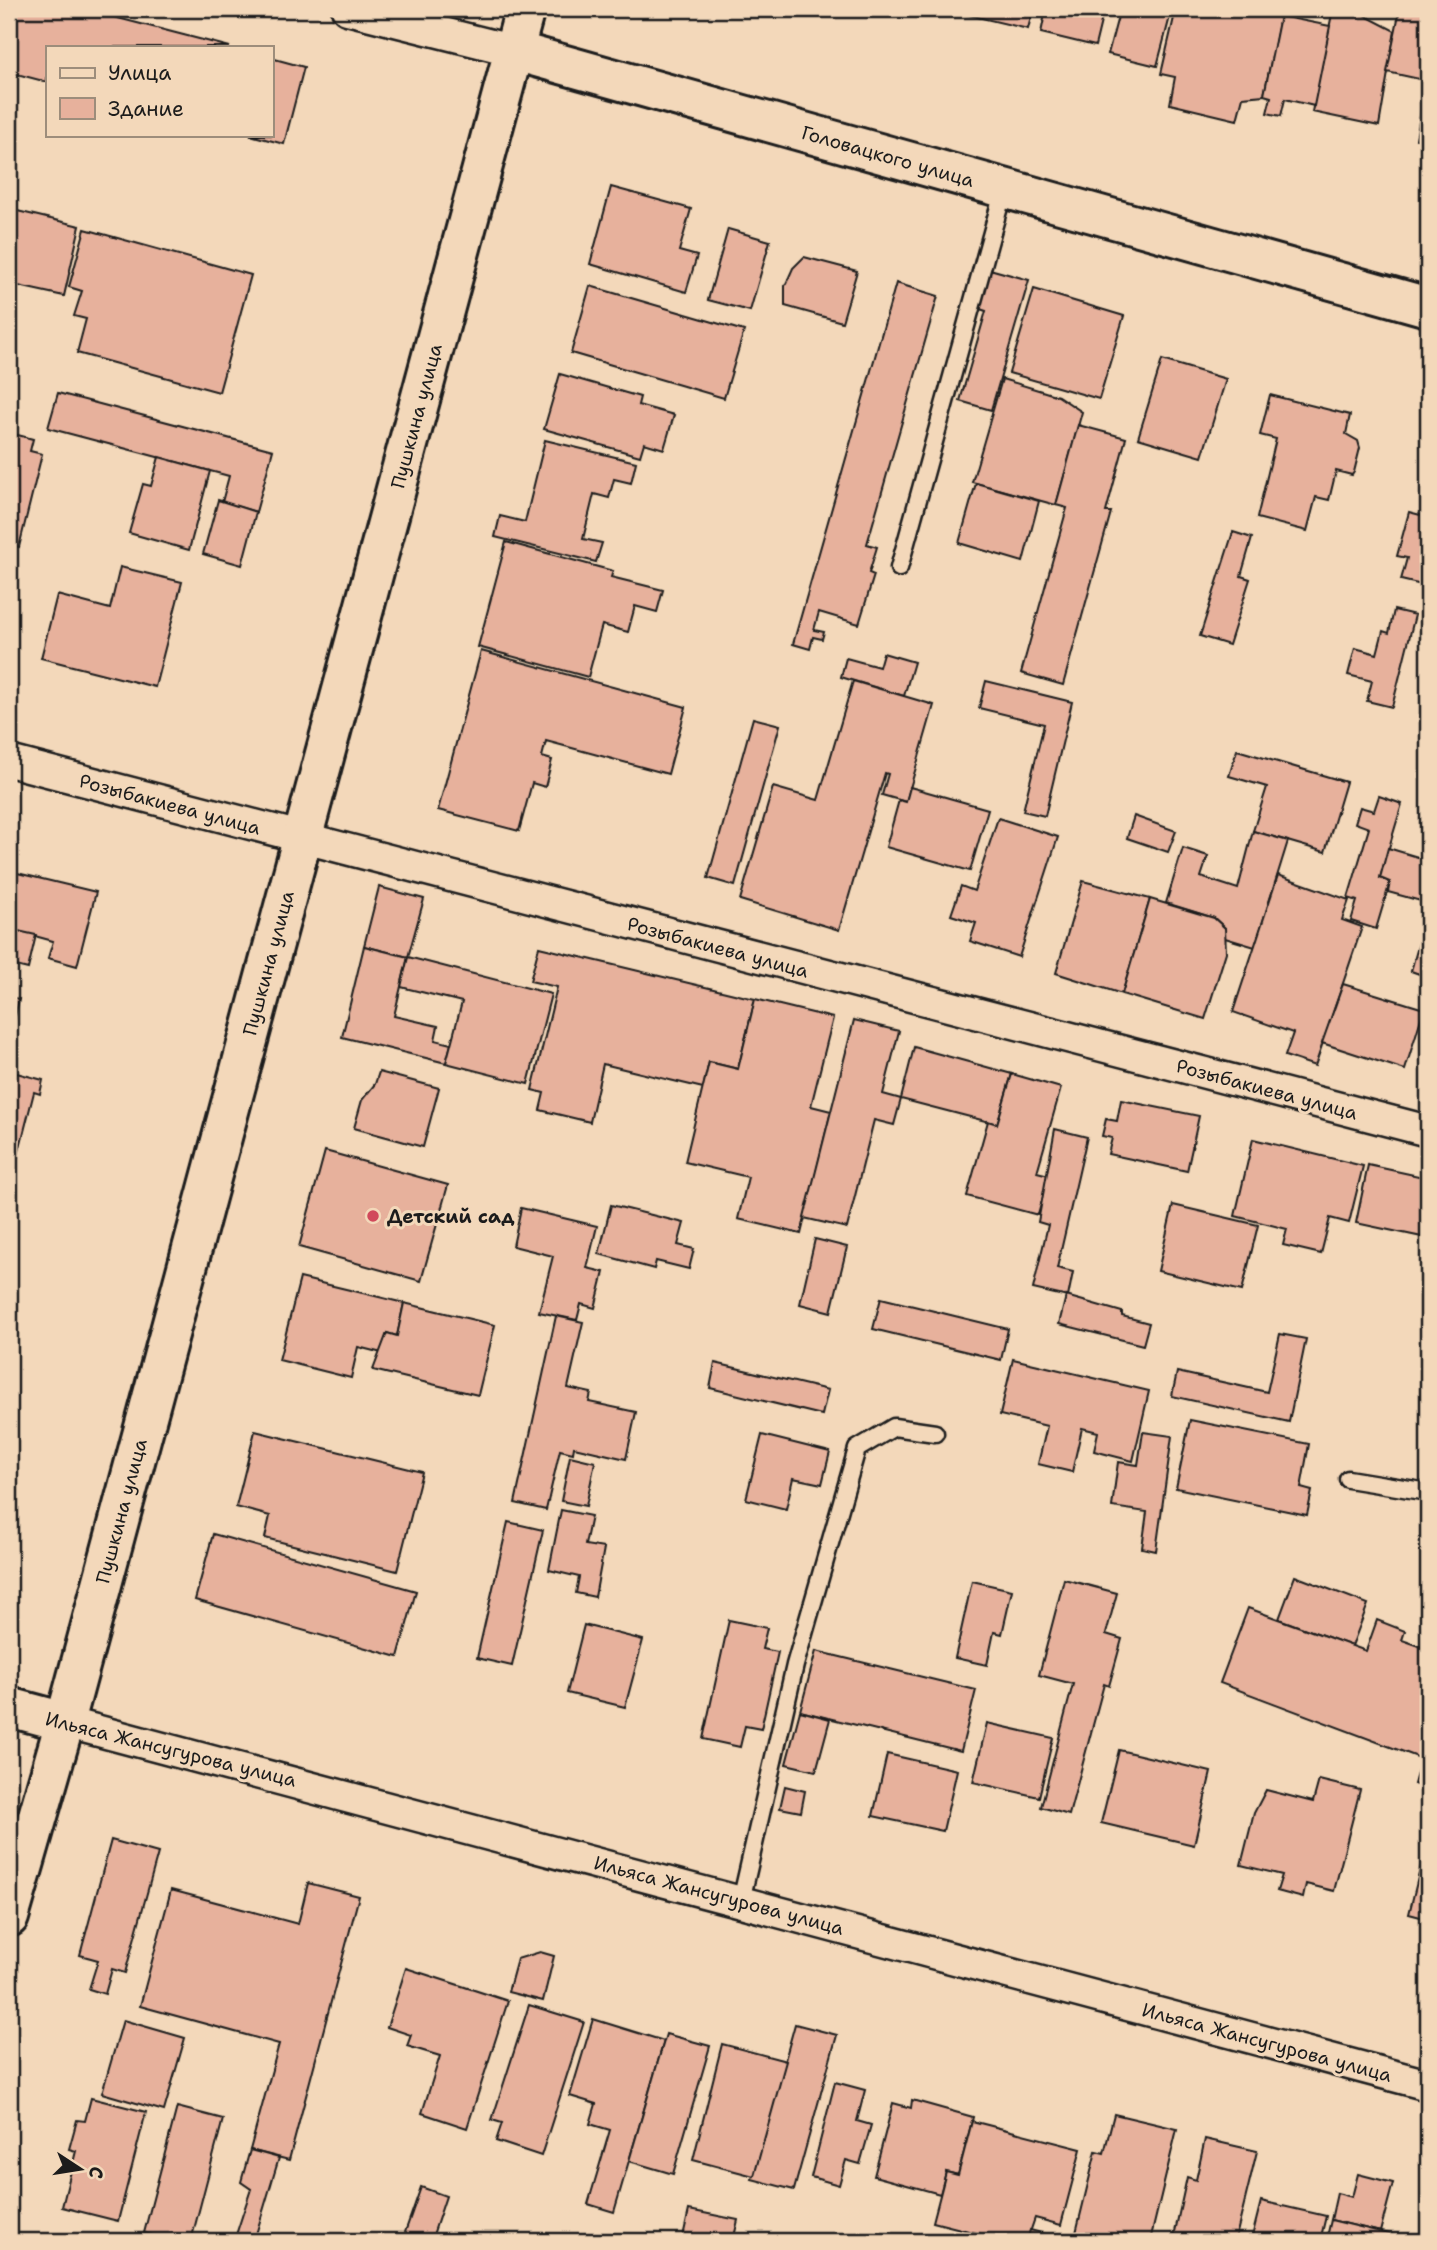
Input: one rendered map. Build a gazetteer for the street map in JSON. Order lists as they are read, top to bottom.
{
  "streets": {
    "main road": ["Головацкого улица", "Пушкина улица", "Ильяса Жансугурова улица"],
    "street": ["Розыбакиева улица"]
  },
  "crossings": [
    ["Головацкого улица", "Пушкина улица"],
    ["Пушкина улица", "Розыбакиева улица"],
    ["Пушкина улица", "Ильяса Жансугурова улица"]
  ],
  "places": ["Детский сад"],
  "legend": ["Улица", "Здание"],
  "north": "right"
}
